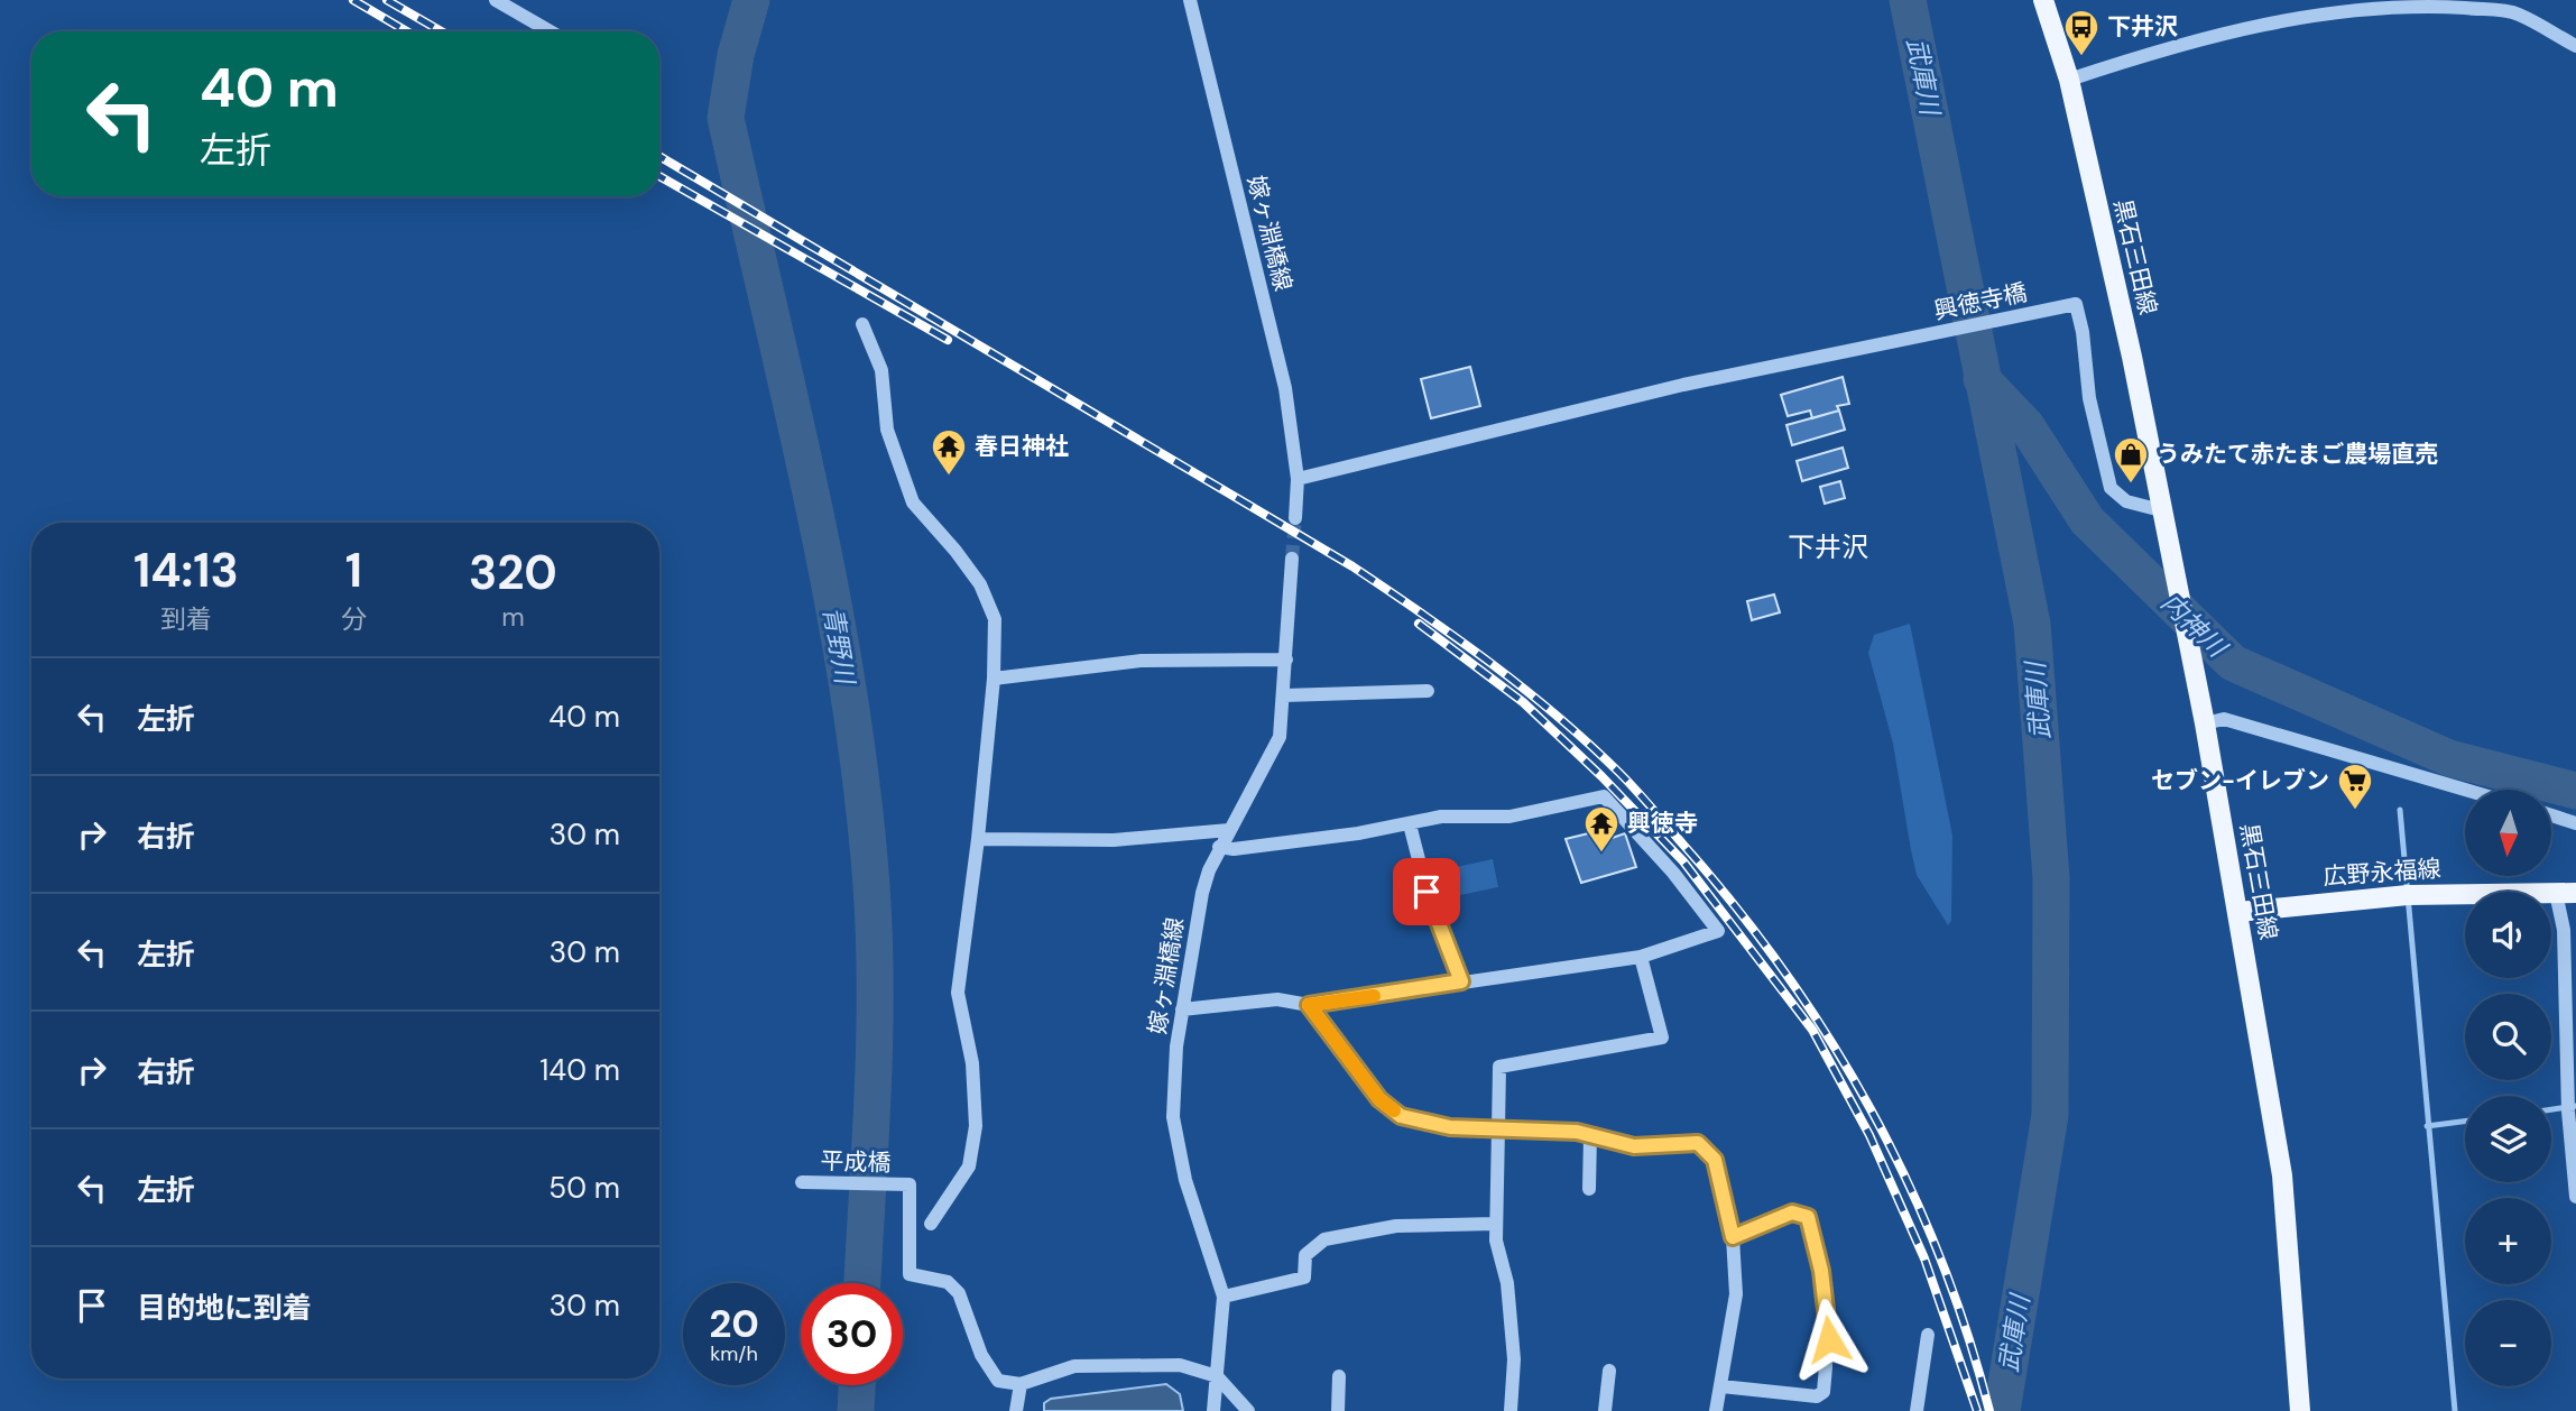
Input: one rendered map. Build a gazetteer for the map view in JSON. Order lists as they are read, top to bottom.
{
  "streets": {
    "main road": ["黒石三田線", "広野永福線"],
    "street": ["嫁ヶ淵橋線", "興徳寺橋", "平成橋"]
  },
  "crossings": [
    ["嫁ヶ淵橋線", "興徳寺橋"],
    ["黒石三田線", "興徳寺橋"],
    ["黒石三田線", "広野永福線"]
  ],
  "districts": ["下井沢"],
  "water": ["武庫川", "内神川", "青野川"],
  "places": {
    "bus stop": ["下井沢"],
    "temple": ["春日神社", "興徳寺"],
    "shop": ["うみたて赤たまご農場直売"],
    "supermarket": ["セブン-イレブン"]
  },
  "north": "bottom",
  "page": {
    "turn": ["40 m", "左折"],
    "eta": [
      "14:13",
      "到着",
      "1",
      "分",
      "320",
      "m"
    ],
    "list": [
      {
        "name": "左折",
        "value": "40 m"
      },
      {
        "name": "右折",
        "value": "30 m"
      },
      {
        "name": "左折",
        "value": "30 m"
      },
      {
        "name": "右折",
        "value": "140 m"
      },
      {
        "name": "左折",
        "value": "50 m"
      },
      {
        "name": "目的地に到着",
        "value": "30 m"
      }
    ],
    "map_buttons": ["+", "−"],
    "speed": "20 km/h",
    "limit": "30"
  }
}
